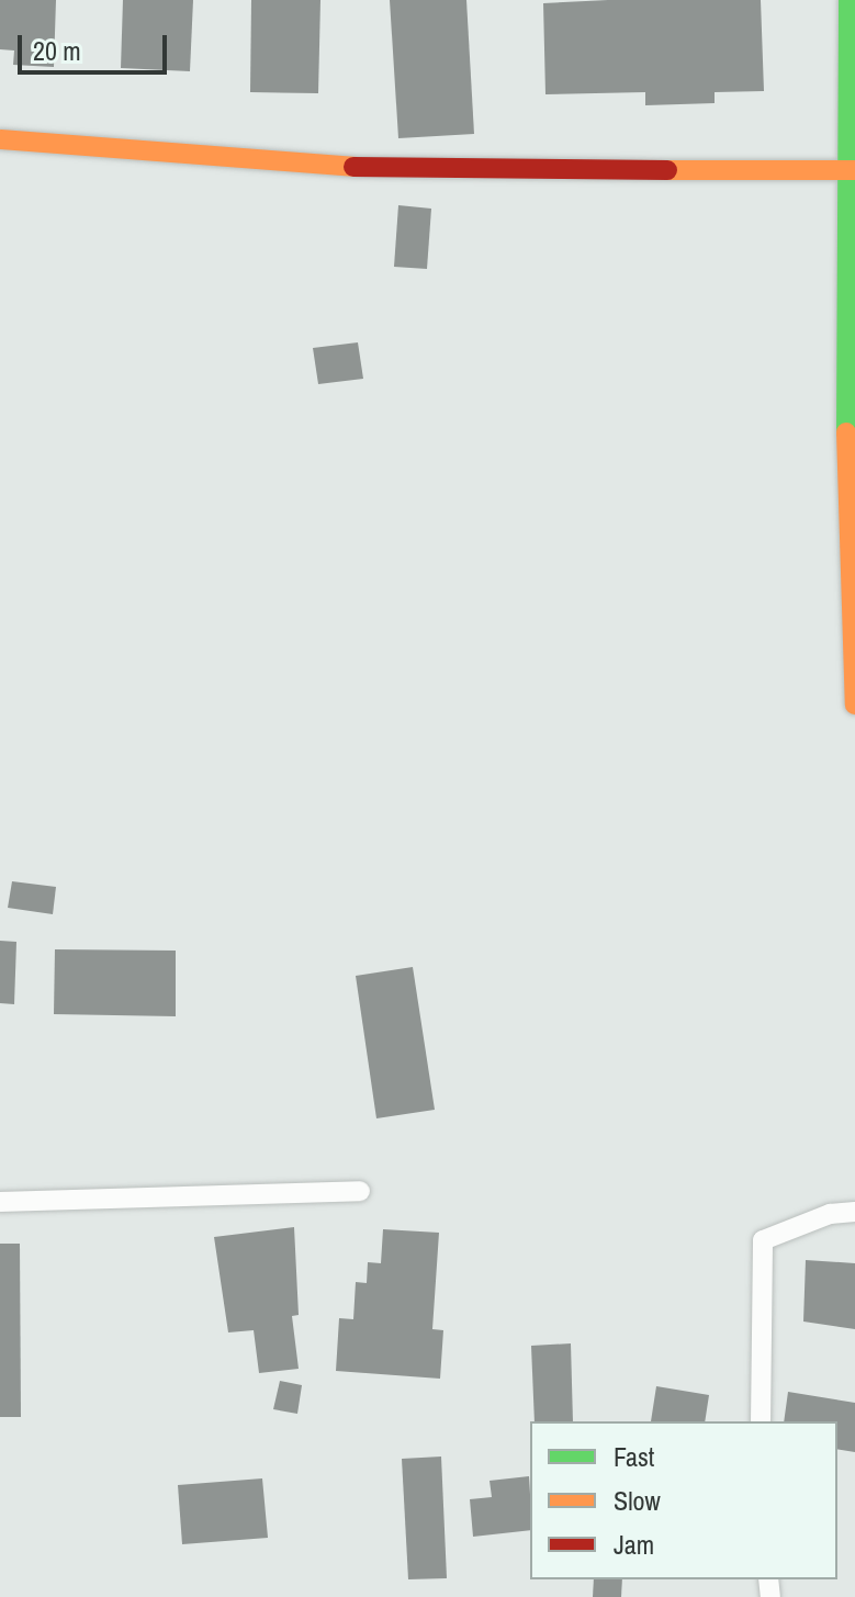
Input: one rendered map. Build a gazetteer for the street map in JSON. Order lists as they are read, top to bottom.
{
  "legend": ["Fast", "Slow", "Jam"],
  "scale_bar": "20 m"
}
